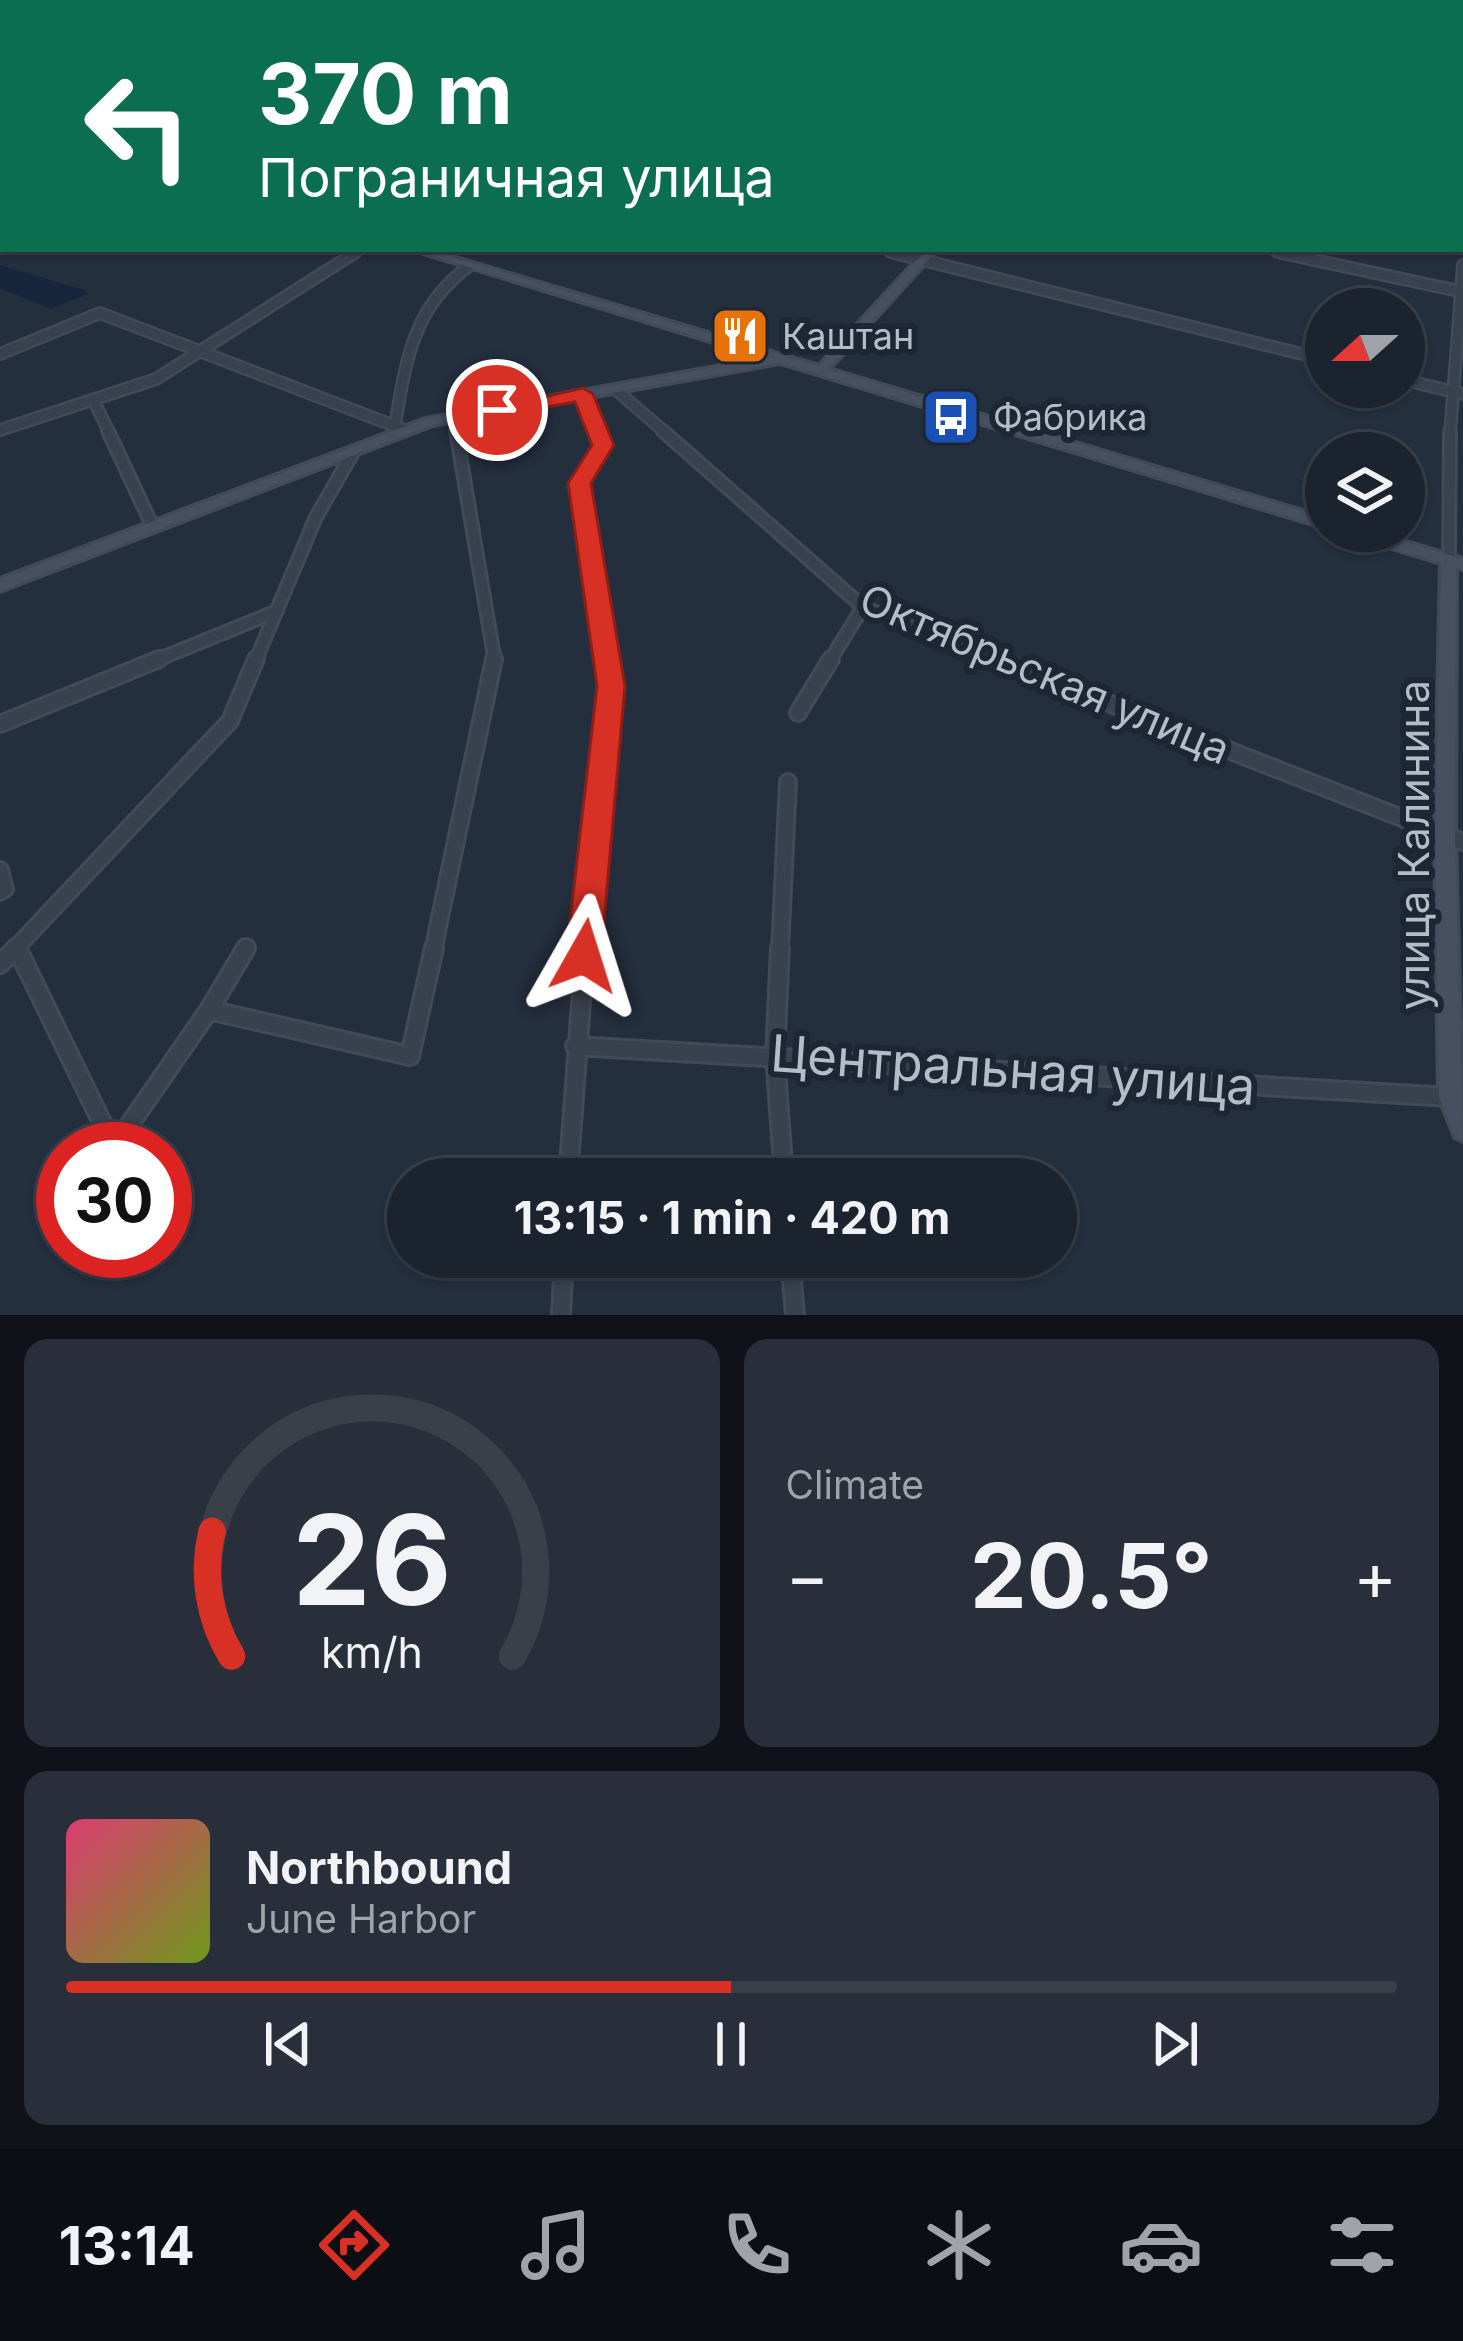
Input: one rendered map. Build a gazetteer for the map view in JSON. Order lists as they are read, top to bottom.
{
  "streets": {
    "street": ["Октябрьская улица", "улица Калинина", "Центральная улица"]
  },
  "crossings": [
    ["Октябрьская улица", "улица Калинина"],
    ["улица Калинина", "Центральная улица"]
  ],
  "places": {
    "restaurant": ["Каштан"],
    "bus stop": ["Фабрика"]
  },
  "north": "left",
  "page": {
    "turn": ["370 m", "Пограничная улица"],
    "limit": "30",
    "trip": "13:15 · 1 min · 420 m",
    "tile": "Climate",
    "heat": ["−", "20.5°", "+"],
    "song": ["Northbound", "June Harbor"],
    "tabs": "13:14",
    "gauge": ["26", "km/h"]
  }
}
